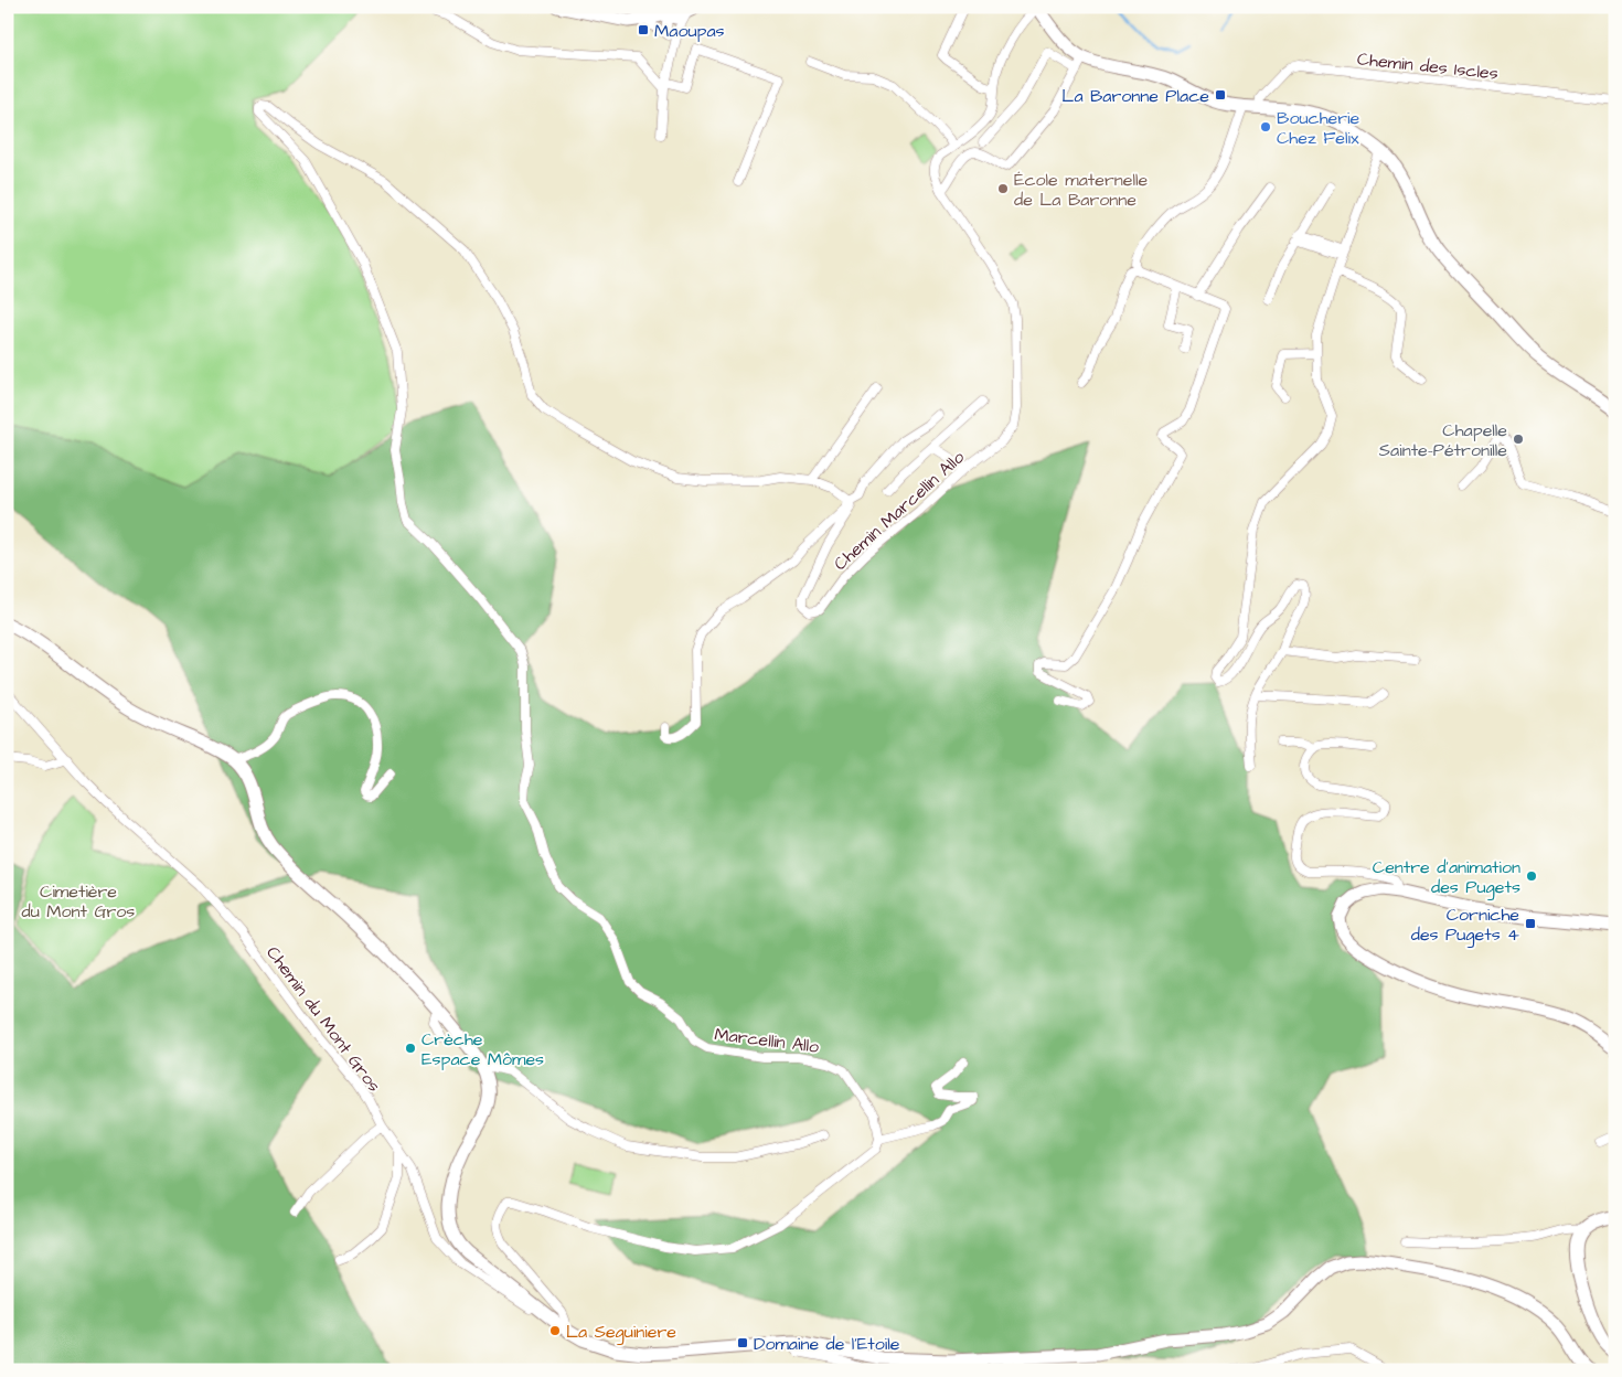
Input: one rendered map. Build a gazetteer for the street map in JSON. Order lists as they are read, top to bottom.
{
  "streets": {
    "street": [
      "Chemin des Iscles",
      "Chemin Marcellin Allo",
      "Chemin du Mont Gros",
      "Marcellin Allo"
    ]
  },
  "parks": ["Cimetière du Mont Gros"],
  "places": {
    "transit": [
      "Maoupas",
      "La Baronne Place",
      "Corniche des Pugets 4",
      "Domaine de l'Etoile"
    ],
    "other": [
      "Boucherie Chez Felix",
      "École maternelle de La Baronne",
      "Chapelle Sainte-Pétronille",
      "Centre d'animation des Pugets",
      "Crèche Espace Mômes",
      "La Seguiniere"
    ]
  }
}
